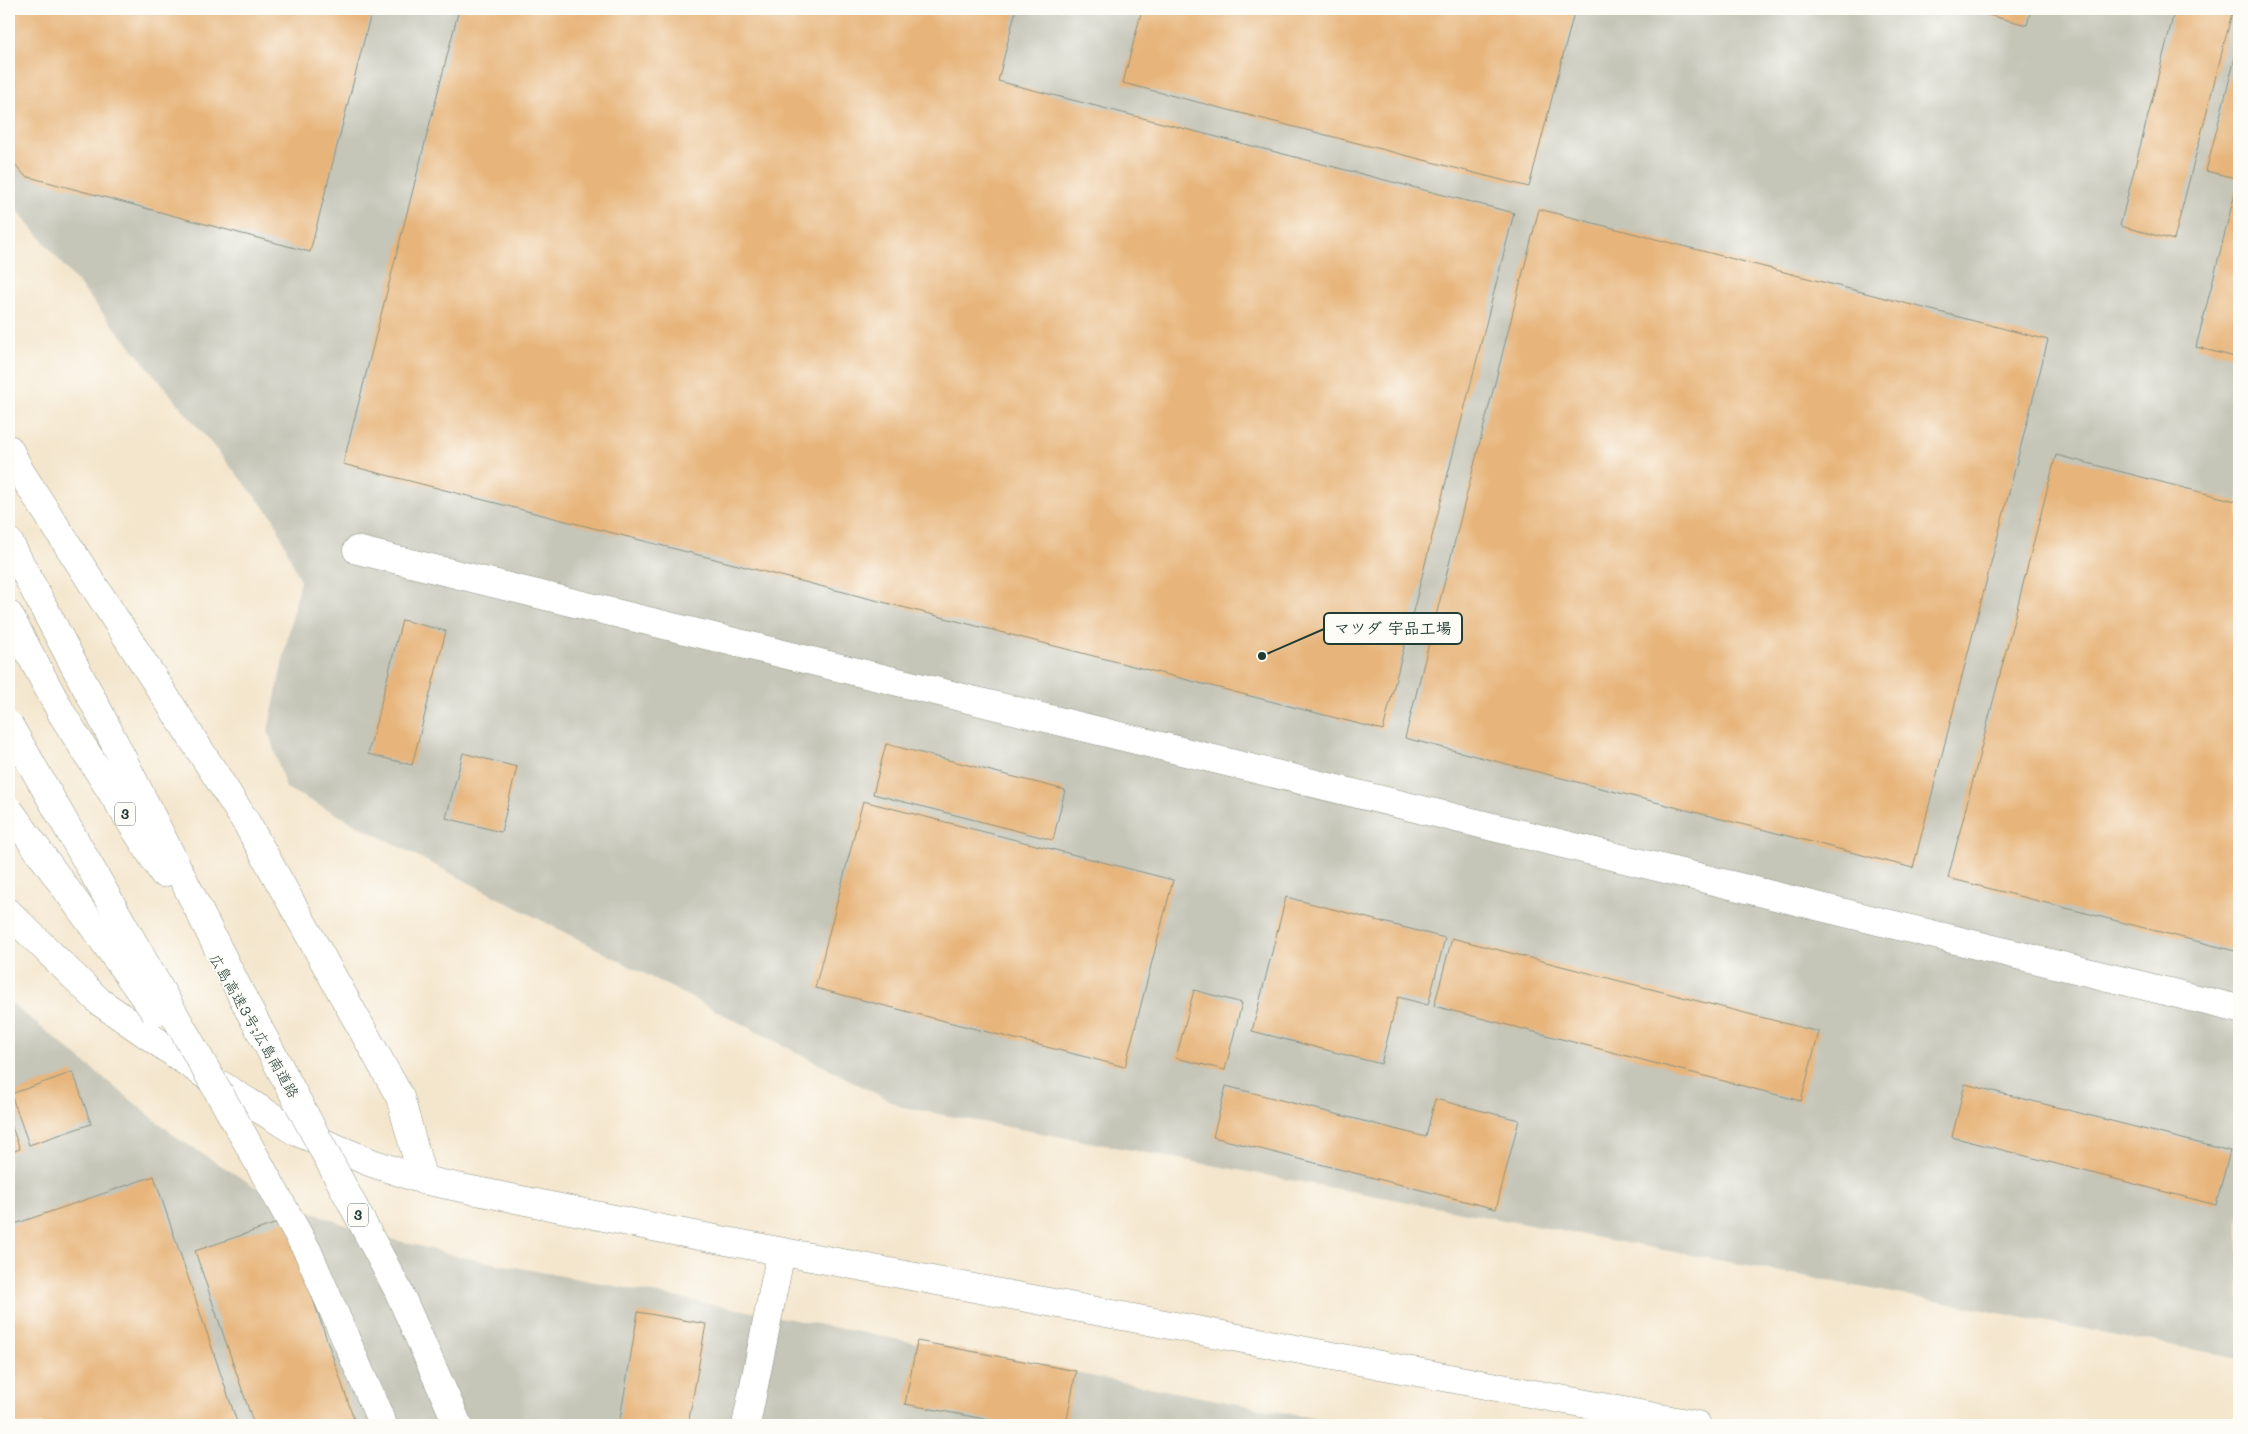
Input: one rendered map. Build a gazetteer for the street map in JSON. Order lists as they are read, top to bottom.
{
  "streets": {
    "main road": ["3", "広島高速3号;広島南道路"]
  },
  "places": ["マツダ 宇品工場"]
}
